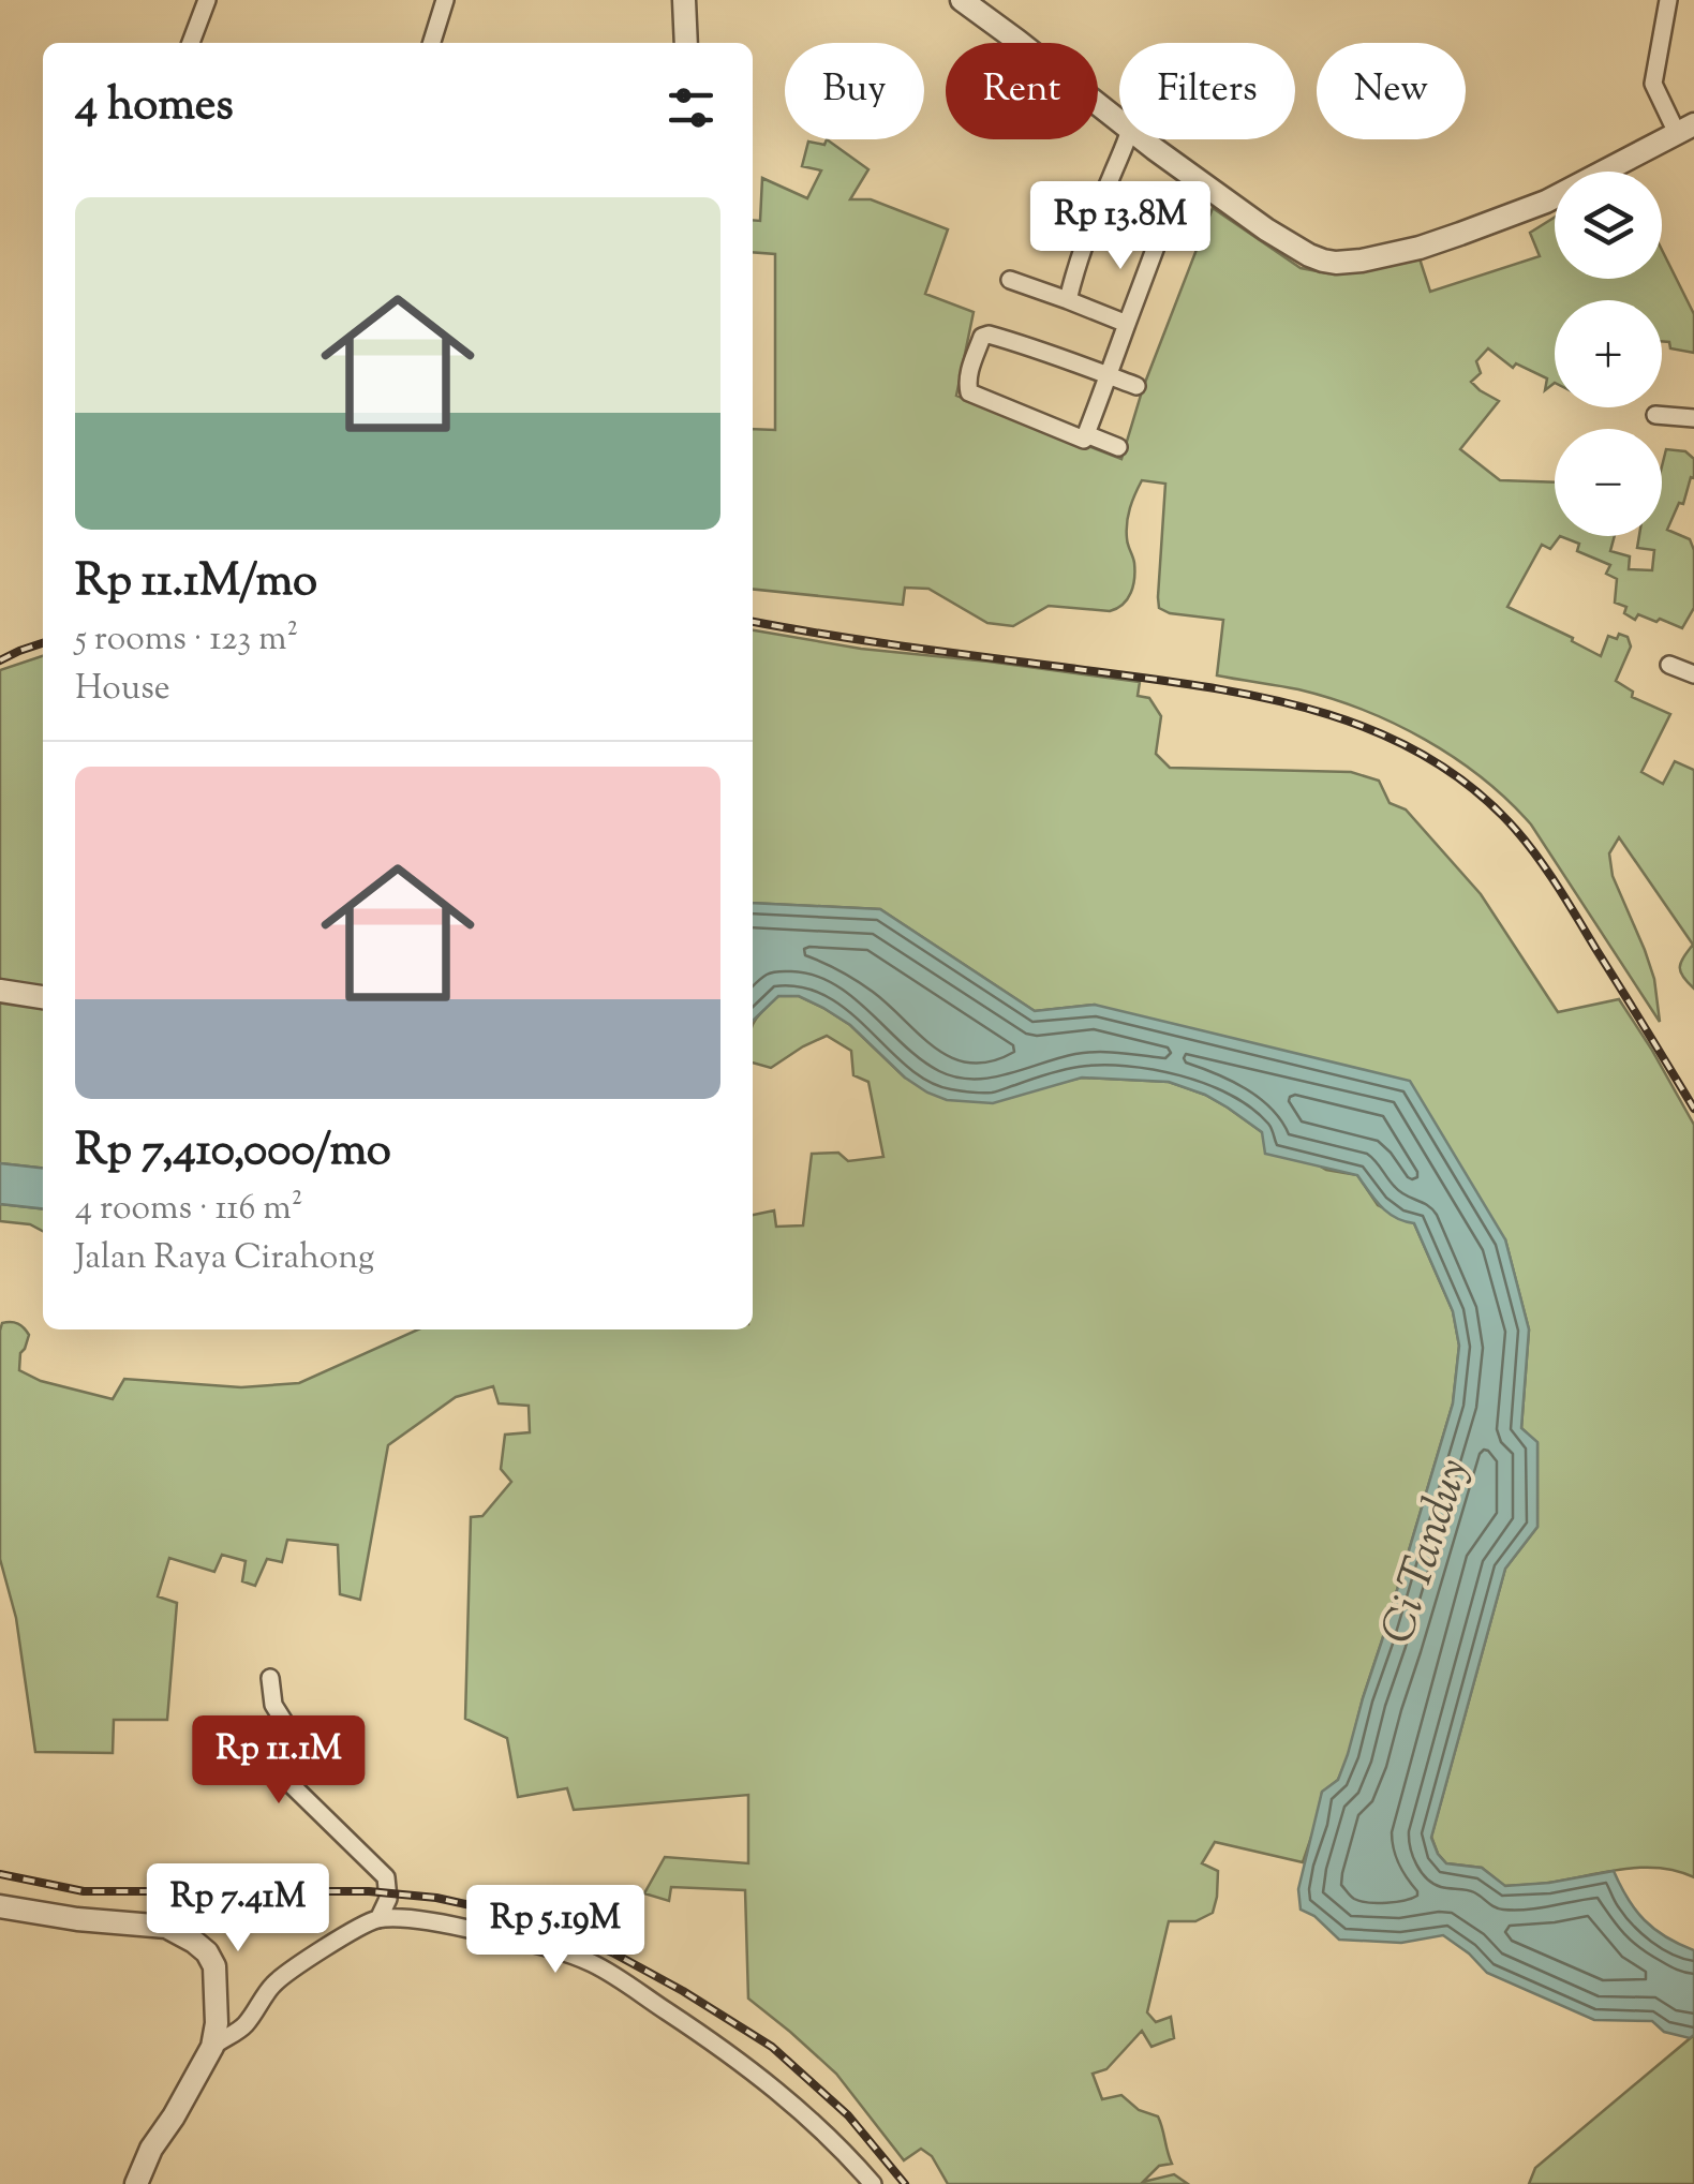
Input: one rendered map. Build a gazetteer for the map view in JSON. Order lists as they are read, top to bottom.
{
  "water": ["Ci Tanduy"],
  "page": {
    "chip": [
      "Buy",
      "Rent",
      "Filters",
      "New"
    ],
    "heading": "4 homes",
    "map_buttons": ["+", "−"],
    "list": [
      {
        "name": "Rp 11.1M/mo",
        "note": "5 rooms · 123 m² · House"
      },
      {
        "name": "Rp 7,410,000/mo",
        "note": "4 rooms · 116 m² · Jalan Raya Cirahong"
      }
    ],
    "price": [
      "Rp 13.8M",
      "Rp 11.1M",
      "Rp 7.41M",
      "Rp 5.19M"
    ]
  }
}
